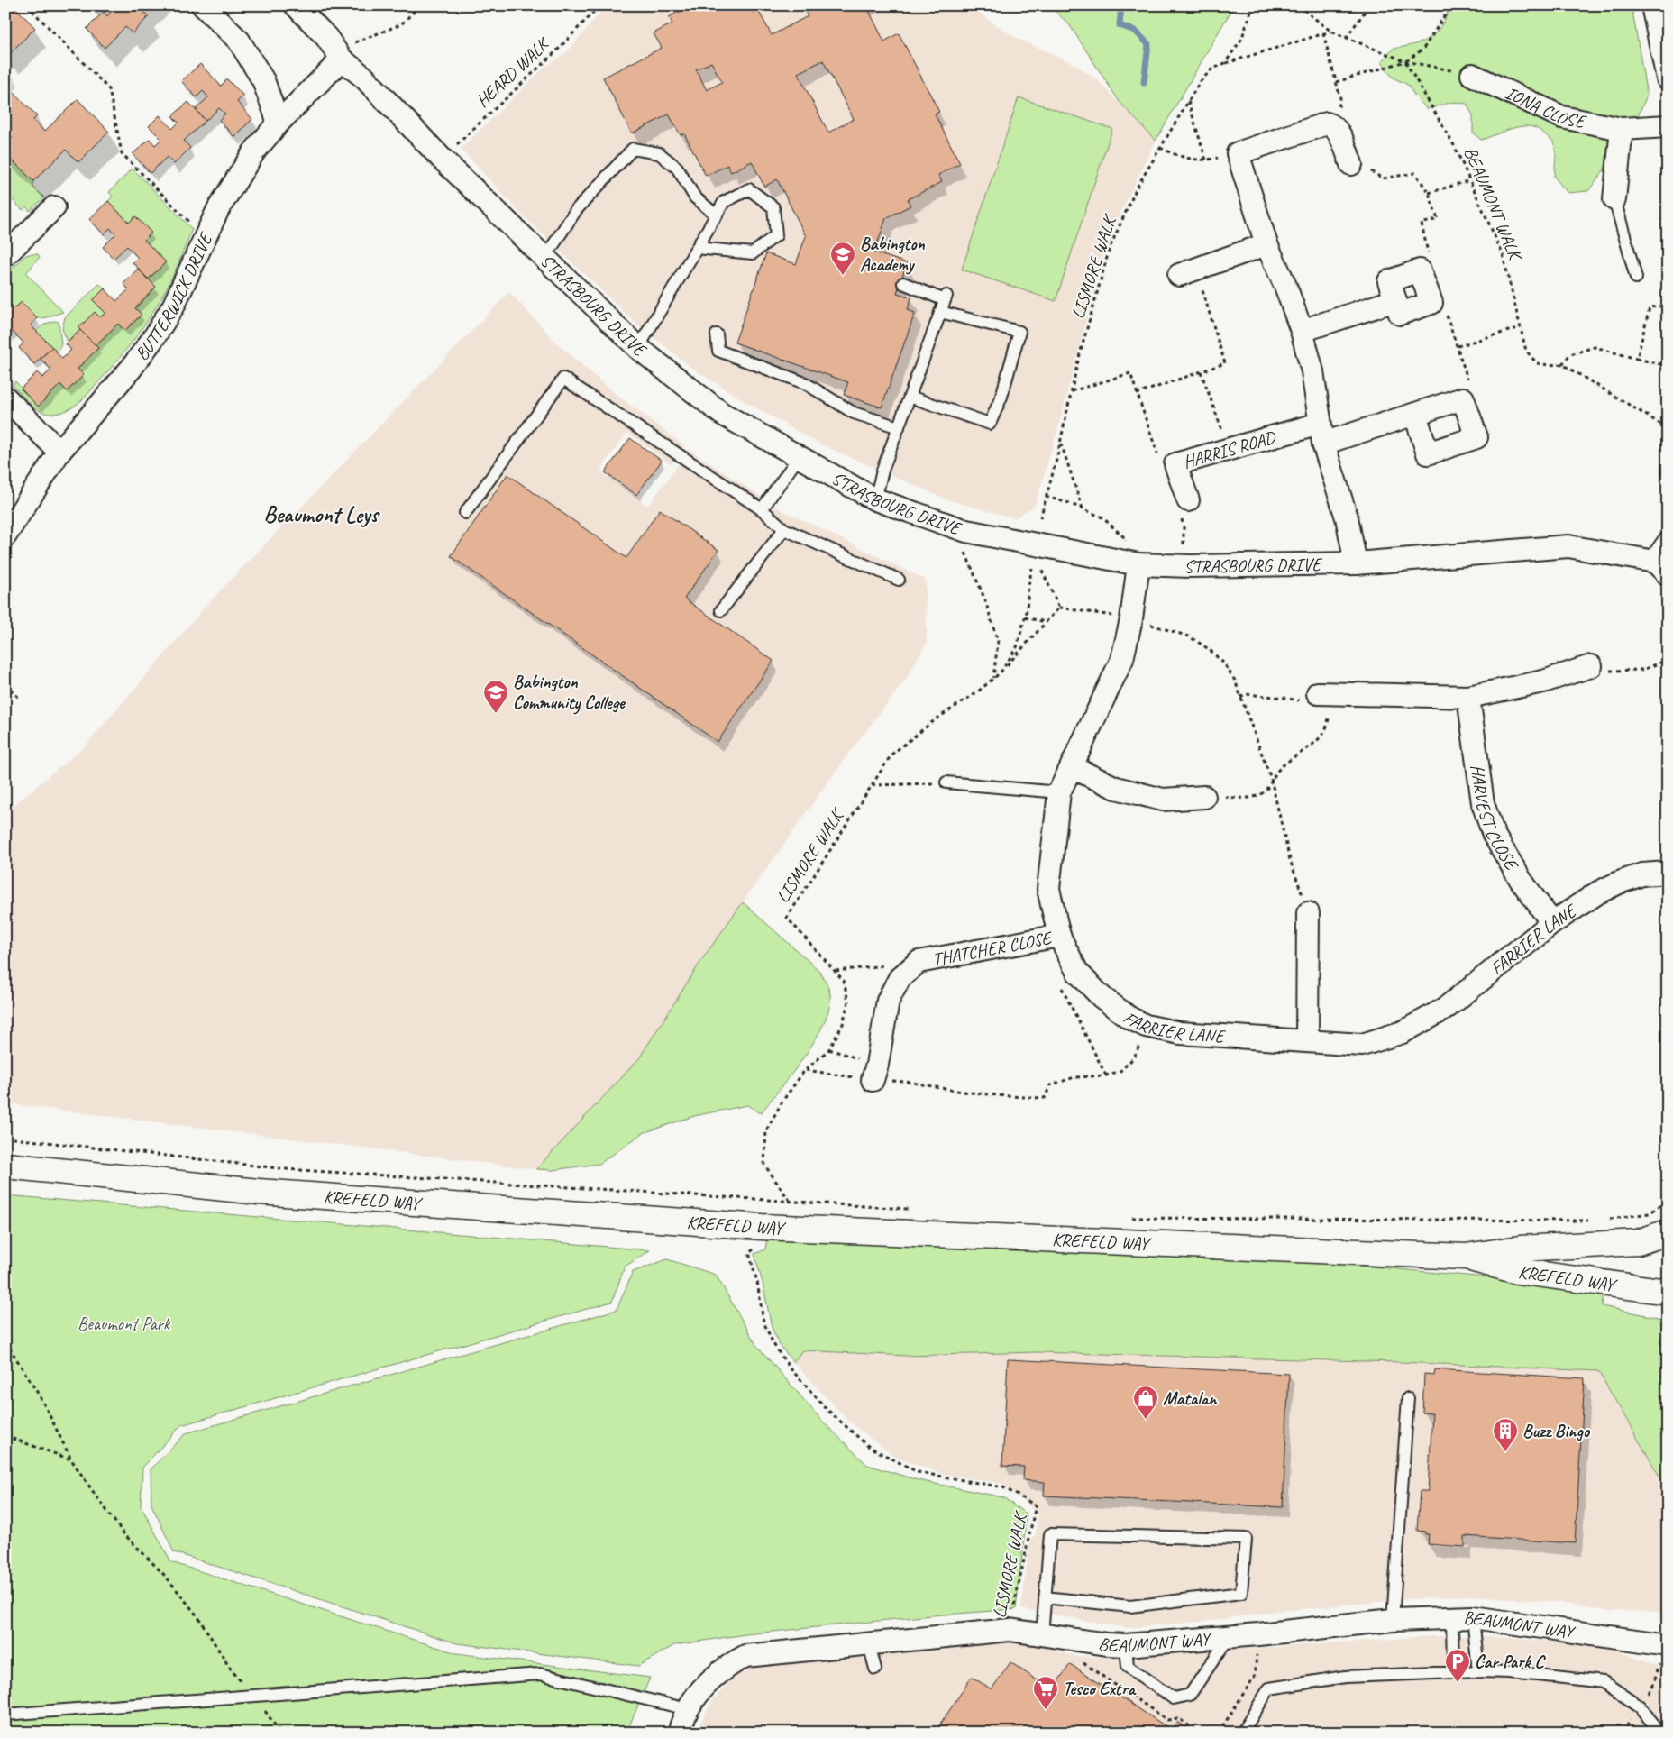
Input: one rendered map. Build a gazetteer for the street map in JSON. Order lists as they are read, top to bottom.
{
  "streets": {
    "highway": ["KREFELD WAY"],
    "street": [
      "IONA CLOSE",
      "BUTTERWICK DRIVE",
      "STRASBOURG DRIVE",
      "HARRIS ROAD",
      "HARVEST CLOSE",
      "FARRIER LANE",
      "THATCHER CLOSE",
      "BEAUMONT WAY"
    ],
    "path": ["HEARD WALK", "BEAUMONT WALK", "LISMORE WALK"]
  },
  "crossings": [
    ["HEARD WALK", "STRASBOURG DRIVE"],
    ["LISMORE WALK", "BEAUMONT WAY"],
    ["BUTTERWICK DRIVE", "STRASBOURG DRIVE"],
    ["STRASBOURG DRIVE", "FARRIER LANE"],
    ["HARVEST CLOSE", "FARRIER LANE"],
    ["FARRIER LANE", "THATCHER CLOSE"]
  ],
  "districts": ["Beaumont Leys"],
  "parks": ["Beaumont Park"],
  "places": {
    "school or university": ["Babington Academy", "Babington Community College"],
    "shop": ["Matalan"],
    "building": ["Buzz Bingo"],
    "parking": ["Car Park C"],
    "supermarket": ["Tesco Extra"]
  }
}
